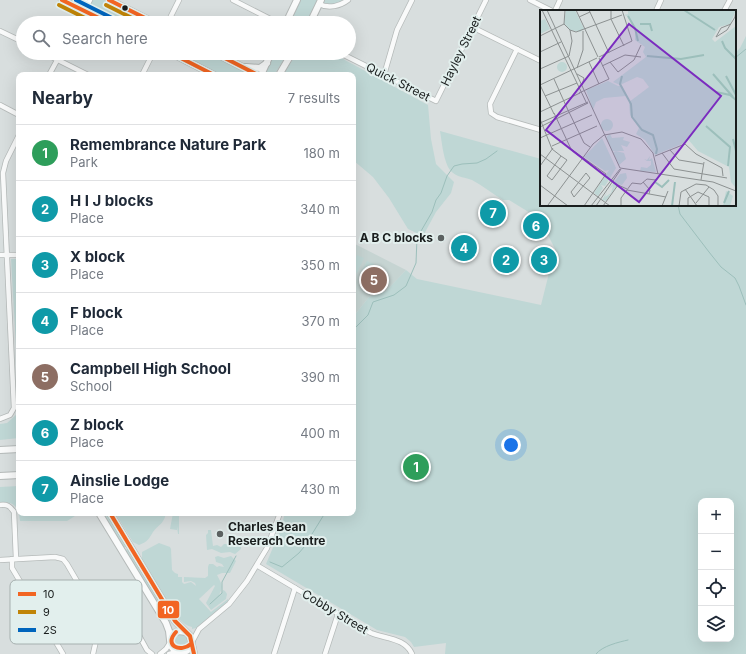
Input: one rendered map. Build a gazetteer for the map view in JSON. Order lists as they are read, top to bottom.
{
  "streets": {
    "street": ["Hayley Street", "Quick Street", "Cobby Street"]
  },
  "crossings": [
    ["Hayley Street", "Quick Street"]
  ],
  "places": ["A B C blocks", "Charles Bean Reserach Centre"],
  "lines": ["transit line 10", "transit line 2S", "transit line 9"],
  "legend": ["10", "9", "2S"],
  "page": {
    "search": "Search here",
    "heading": ["Nearby", "7 results"],
    "list": [
      {
        "mark": "1",
        "name": "Remembrance Nature Park",
        "note": "Park",
        "value": "180 m"
      },
      {
        "mark": "2",
        "name": "H I J blocks",
        "note": "Place",
        "value": "340 m"
      },
      {
        "mark": "3",
        "name": "X block",
        "note": "Place",
        "value": "350 m"
      },
      {
        "mark": "4",
        "name": "F block",
        "note": "Place",
        "value": "370 m"
      },
      {
        "mark": "5",
        "name": "Campbell High School",
        "note": "School",
        "value": "390 m"
      },
      {
        "mark": "6",
        "name": "Z block",
        "note": "Place",
        "value": "400 m"
      },
      {
        "mark": "7",
        "name": "Ainslie Lodge",
        "note": "Place",
        "value": "430 m"
      }
    ],
    "pins": [
      "7",
      "6",
      "4",
      "2",
      "3",
      "5",
      "1"
    ],
    "map_buttons": ["+", "−"]
  }
}
